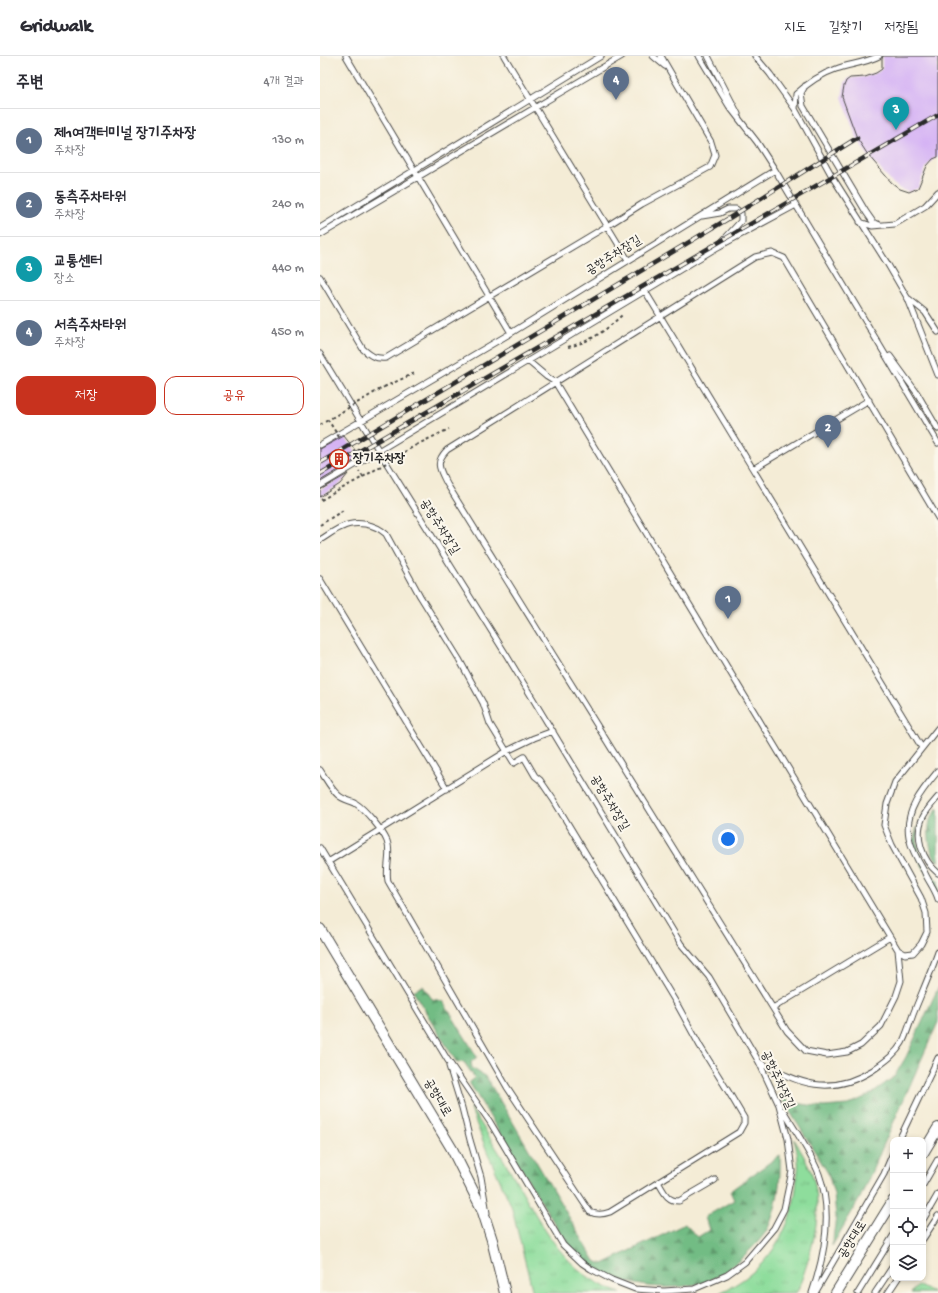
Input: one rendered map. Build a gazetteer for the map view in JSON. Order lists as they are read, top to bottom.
{
  "streets": {
    "street": ["공항대로"],
    "lane": ["공항주차장길"]
  },
  "places": {
    "building": ["장기주차장"]
  },
  "page": {
    "header": "Gridwalk",
    "nav": ["지도", "길찾기", "저장됨"],
    "heading": ["주변", "4개 결과"],
    "pins": [
      "4",
      "3",
      "2",
      "1"
    ],
    "list": [
      {
        "mark": "1",
        "name": "제1여객터미널 장기주차장",
        "note": "주차장",
        "value": "130 m"
      },
      {
        "mark": "2",
        "name": "동측주차타워",
        "note": "주차장",
        "value": "240 m"
      },
      {
        "mark": "3",
        "name": "교통센터",
        "note": "장소",
        "value": "440 m"
      },
      {
        "mark": "4",
        "name": "서측주차타워",
        "note": "주차장",
        "value": "450 m"
      }
    ],
    "buttons": ["저장", "공유"],
    "map_buttons": ["+", "−"]
  }
}
